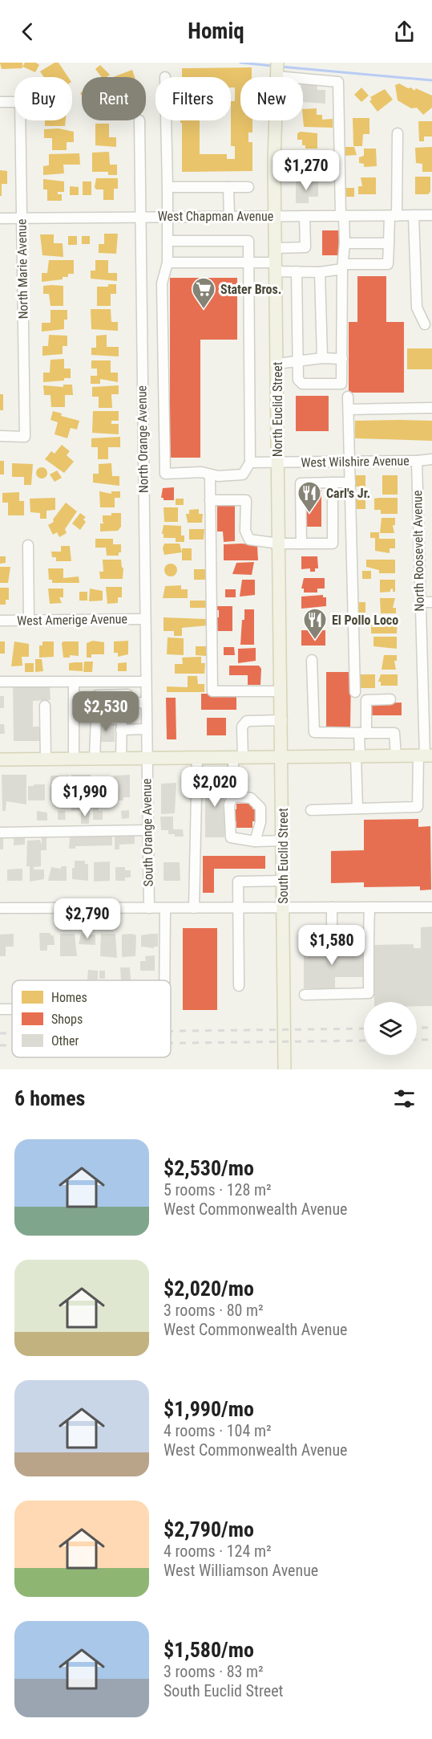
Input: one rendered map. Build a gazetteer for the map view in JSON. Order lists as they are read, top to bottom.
{
  "streets": {
    "main road": ["North Euclid Street", "South Euclid Street"],
    "street": [
      "West Chapman Avenue",
      "North Marie Avenue",
      "North Orange Avenue",
      "West Wilshire Avenue",
      "North Roosevelt Avenue",
      "West Amerige Avenue",
      "South Orange Avenue"
    ]
  },
  "crossings": [
    ["West Chapman Avenue", "North Marie Avenue"],
    ["West Chapman Avenue", "North Euclid Street"],
    ["West Chapman Avenue", "North Orange Avenue"],
    ["North Euclid Street", "West Wilshire Avenue"],
    ["North Euclid Street", "South Euclid Street"],
    ["North Orange Avenue", "West Amerige Avenue"],
    ["North Orange Avenue", "South Orange Avenue"],
    ["West Wilshire Avenue", "North Roosevelt Avenue"]
  ],
  "places": {
    "supermarket": ["Stater Bros."],
    "restaurant": ["Carl's Jr.", "El Pollo Loco"]
  },
  "legend": ["Homes", "Shops", "Other"],
  "page": {
    "header": "Homiq",
    "chip": [
      "Buy",
      "Rent",
      "Filters",
      "New"
    ],
    "price": [
      "$1,270",
      "$2,530",
      "$2,020",
      "$1,990",
      "$2,790",
      "$1,580"
    ],
    "heading": "6 homes",
    "list": [
      {
        "name": "$2,530/mo",
        "note": "5 rooms · 128 m² · West Commonwealth Avenue"
      },
      {
        "name": "$2,020/mo",
        "note": "3 rooms · 80 m² · West Commonwealth Avenue"
      },
      {
        "name": "$1,990/mo",
        "note": "4 rooms · 104 m² · West Commonwealth Avenue"
      },
      {
        "name": "$2,790/mo",
        "note": "4 rooms · 124 m² · West Williamson Avenue"
      },
      {
        "name": "$1,580/mo",
        "note": "3 rooms · 83 m² · South Euclid Street"
      }
    ]
  }
}
